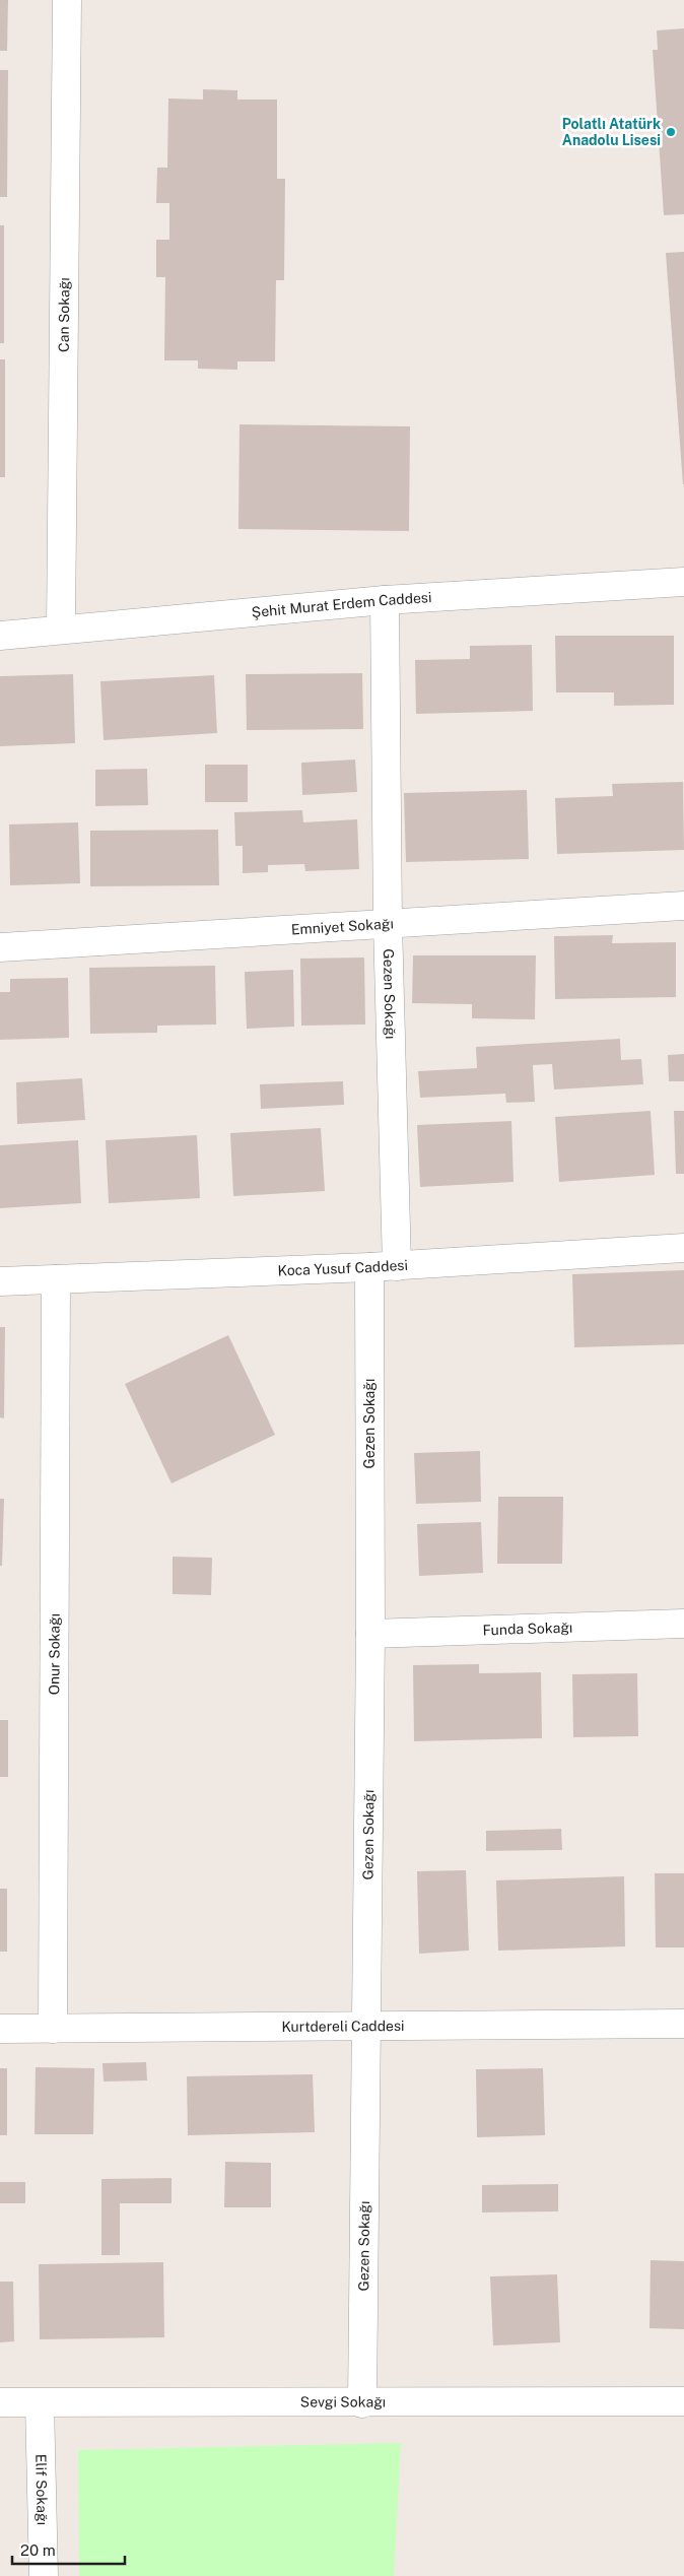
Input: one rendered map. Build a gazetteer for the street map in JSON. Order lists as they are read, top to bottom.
{
  "streets": {
    "street": [
      "Can Sokağı",
      "Şehit Murat Erdem Caddesi",
      "Emniyet Sokağı",
      "Gezen Sokağı",
      "Koca Yusuf Caddesi",
      "Funda Sokağı",
      "Onur Sokağı",
      "Kurtdereli Caddesi",
      "Sevgi Sokağı",
      "Elif Sokağı"
    ]
  },
  "crossings": [
    ["Can Sokağı", "Şehit Murat Erdem Caddesi"],
    ["Şehit Murat Erdem Caddesi", "Gezen Sokağı"],
    ["Emniyet Sokağı", "Gezen Sokağı"],
    ["Gezen Sokağı", "Koca Yusuf Caddesi"],
    ["Gezen Sokağı", "Funda Sokağı"],
    ["Gezen Sokağı", "Kurtdereli Caddesi"],
    ["Gezen Sokağı", "Sevgi Sokağı"],
    ["Koca Yusuf Caddesi", "Onur Sokağı"],
    ["Onur Sokağı", "Kurtdereli Caddesi"],
    ["Sevgi Sokağı", "Elif Sokağı"]
  ],
  "places": ["Polatlı Atatürk Anadolu Lisesi"],
  "scale_bar": "20 m"
}
